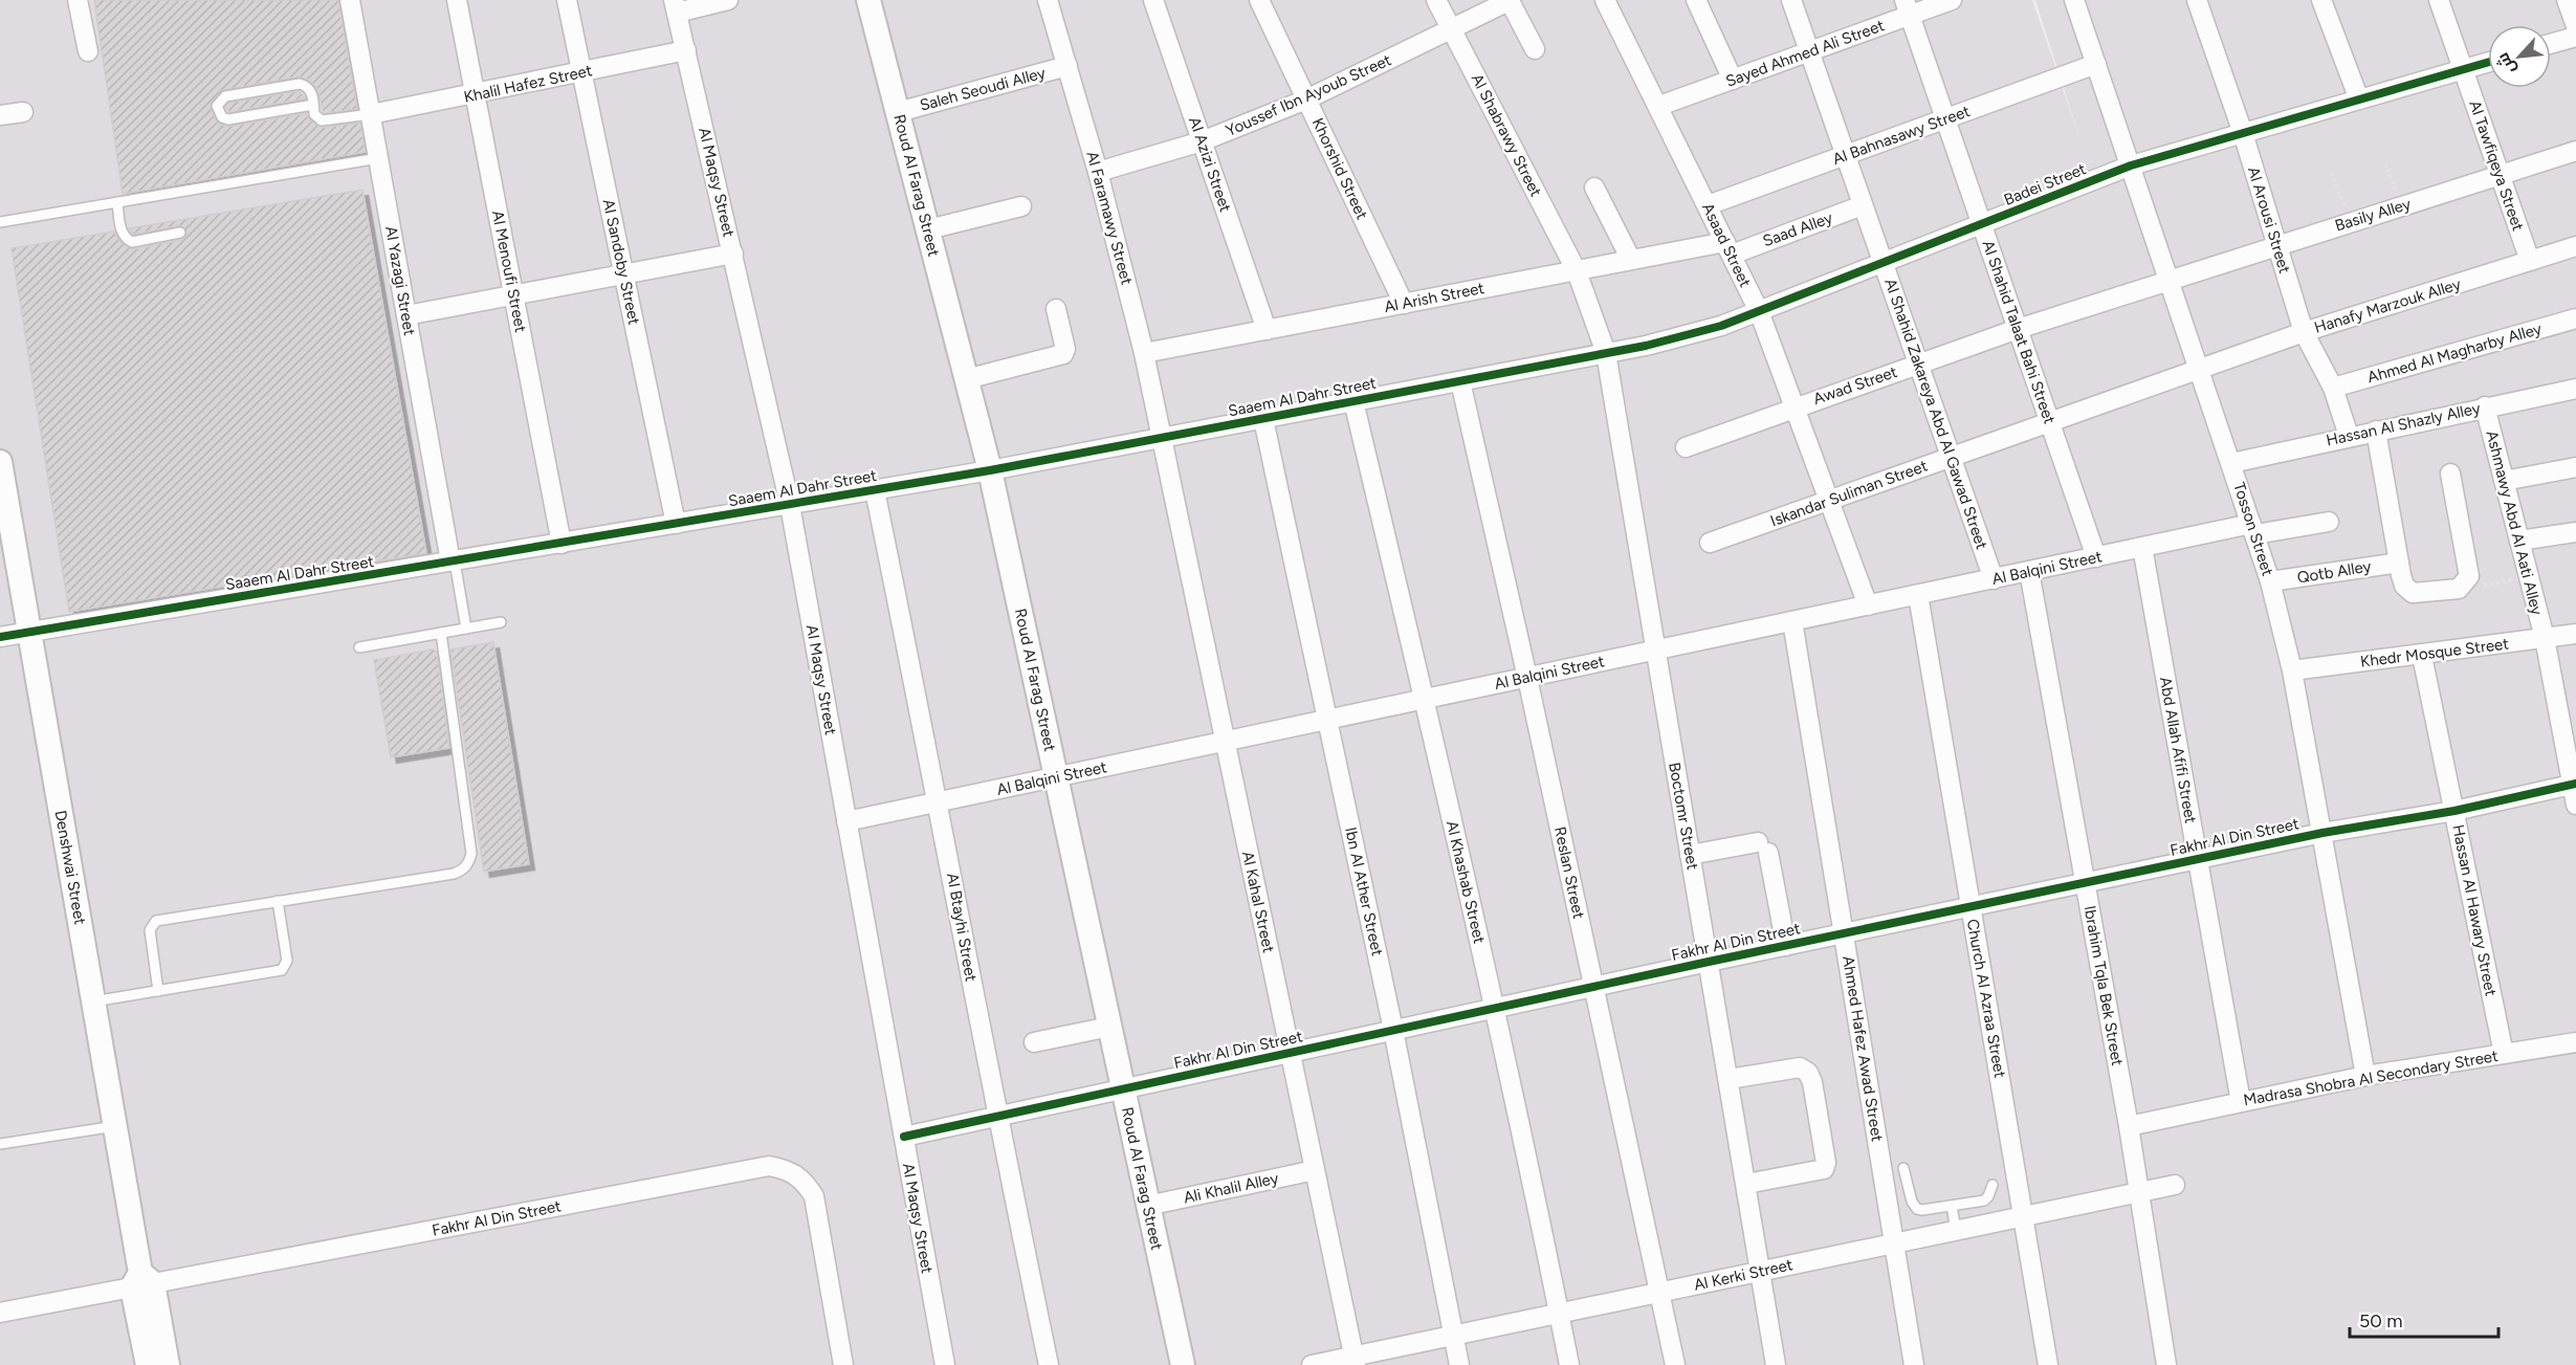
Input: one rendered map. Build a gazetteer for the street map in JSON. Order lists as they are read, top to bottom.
{
  "streets": {
    "street": [
      "Sayed Ahmed Ali Street",
      "Khalil Hafez Street",
      "Saleh Seoudi Alley",
      "Youssef Ibn Ayoub Street",
      "Al Shabrawy Street",
      "Al Bahnasawy Street",
      "Al Azizi Street",
      "Al Tawfiqeya Street",
      "Khorshid Street",
      "Al Maqsy Street",
      "Badei Street",
      "Roud Al Farag Street",
      "Basily Alley",
      "Al Faramawy Street",
      "Al Arousi Street",
      "Saad Alley",
      "Asaad Street",
      "Al Sandoby Street",
      "Al Menoufi Street",
      "Al Yazagi Street",
      "Al Arish Street",
      "Hanafy Marzouk Alley",
      "Al Shahid Talaat Bahi Street",
      "Ahmed Al Magharby Alley",
      "Awad Street",
      "Saaem Al Dahr Street",
      "Al Shahid Zakareya Abd Al Gawad Street",
      "Hassan Al Shazly Alley",
      "Iskandar Suliman Street",
      "Ashmawy Abd Al Aati Alley",
      "Tosson Street",
      "Al Balqini Street",
      "Qotb Alley",
      "Khedr Mosque Street",
      "Abd Allah Afifi Street",
      "Boctomr Street",
      "Fakhr Al Din Street",
      "Denshwai Street",
      "Reslan Street",
      "Al Khashab Street",
      "Ibn Al Ather Street",
      "Al Kahal Street",
      "Hassan Al Hawary Street",
      "Al Btayhi Street",
      "Ibrahim Tqla Bek Street",
      "Church Al Azraa Street",
      "Ahmed Hafez Awad Street",
      "Madrasa Shobra Al Secondary Street",
      "Ali Khalil Alley",
      "Al Kerki Street"
    ]
  },
  "crossings": [
    ["Sayed Ahmed Ali Street", "Asaad Street"],
    ["Sayed Ahmed Ali Street", "Al Shahid Talaat Bahi Street"],
    ["Sayed Ahmed Ali Street", "Al Shahid Zakareya Abd Al Gawad Street"],
    ["Khalil Hafez Street", "Al Maqsy Street"],
    ["Khalil Hafez Street", "Al Sandoby Street"],
    ["Khalil Hafez Street", "Al Menoufi Street"],
    ["Khalil Hafez Street", "Al Yazagi Street"],
    ["Saleh Seoudi Alley", "Roud Al Farag Street"],
    ["Saleh Seoudi Alley", "Al Faramawy Street"],
    ["Youssef Ibn Ayoub Street", "Al Shabrawy Street"],
    ["Youssef Ibn Ayoub Street", "Al Azizi Street"],
    ["Youssef Ibn Ayoub Street", "Khorshid Street"],
    ["Youssef Ibn Ayoub Street", "Al Faramawy Street"],
    ["Al Shabrawy Street", "Al Arish Street"],
    ["Al Shabrawy Street", "Boctomr Street"],
    ["Al Bahnasawy Street", "Asaad Street"],
    ["Al Bahnasawy Street", "Al Shahid Talaat Bahi Street"],
    ["Al Bahnasawy Street", "Al Shahid Zakareya Abd Al Gawad Street"],
    ["Al Bahnasawy Street", "Tosson Street"],
    ["Al Azizi Street", "Al Arish Street"],
    ["Al Tawfiqeya Street", "Badei Street"],
    ["Al Tawfiqeya Street", "Basily Alley"],
    ["Al Tawfiqeya Street", "Hanafy Marzouk Alley"],
    ["Khorshid Street", "Al Arish Street"],
    ["Al Maqsy Street", "Saaem Al Dahr Street"],
    ["Al Maqsy Street", "Al Balqini Street"],
    ["Al Maqsy Street", "Fakhr Al Din Street"],
    ["Badei Street", "Al Arousi Street"],
    ["Badei Street", "Asaad Street"],
    ["Badei Street", "Al Shahid Talaat Bahi Street"],
    ["Badei Street", "Saaem Al Dahr Street"],
    ["Badei Street", "Al Shahid Zakareya Abd Al Gawad Street"],
    ["Badei Street", "Tosson Street"],
    ["Badei Street", "Boctomr Street"],
    ["Roud Al Farag Street", "Saaem Al Dahr Street"],
    ["Roud Al Farag Street", "Al Balqini Street"],
    ["Roud Al Farag Street", "Fakhr Al Din Street"],
    ["Roud Al Farag Street", "Ali Khalil Alley"],
    ["Basily Alley", "Al Arousi Street"],
    ["Basily Alley", "Awad Street"],
    ["Basily Alley", "Tosson Street"],
    ["Al Faramawy Street", "Al Arish Street"],
    ["Al Faramawy Street", "Saaem Al Dahr Street"],
    ["Al Faramawy Street", "Al Kahal Street"],
    ["Al Arousi Street", "Hanafy Marzouk Alley"],
    ["Al Arousi Street", "Ahmed Al Magharby Alley"],
    ["Al Arousi Street", "Hassan Al Shazly Alley"],
    ["Saad Alley", "Asaad Street"],
    ["Saad Alley", "Al Arish Street"],
    ["Saad Alley", "Al Shahid Zakareya Abd Al Gawad Street"],
    ["Asaad Street", "Al Arish Street"],
    ["Asaad Street", "Awad Street"],
    ["Asaad Street", "Iskandar Suliman Street"],
    ["Asaad Street", "Al Balqini Street"],
    ["Al Sandoby Street", "Saaem Al Dahr Street"],
    ["Al Menoufi Street", "Saaem Al Dahr Street"],
    ["Al Yazagi Street", "Saaem Al Dahr Street"],
    ["Al Arish Street", "Boctomr Street"],
    ["Hanafy Marzouk Alley", "Iskandar Suliman Street"],
    ["Hanafy Marzouk Alley", "Tosson Street"],
    ["Al Shahid Talaat Bahi Street", "Awad Street"],
    ["Al Shahid Talaat Bahi Street", "Iskandar Suliman Street"],
    ["Al Shahid Talaat Bahi Street", "Al Balqini Street"],
    ["Awad Street", "Al Shahid Zakareya Abd Al Gawad Street"],
    ["Awad Street", "Tosson Street"],
    ["Saaem Al Dahr Street", "Boctomr Street"],
    ["Saaem Al Dahr Street", "Denshwai Street"],
    ["Saaem Al Dahr Street", "Reslan Street"],
    ["Saaem Al Dahr Street", "Al Khashab Street"],
    ["Saaem Al Dahr Street", "Ibn Al Ather Street"],
    ["Saaem Al Dahr Street", "Al Kahal Street"],
    ["Saaem Al Dahr Street", "Al Btayhi Street"],
    ["Al Shahid Zakareya Abd Al Gawad Street", "Iskandar Suliman Street"],
    ["Al Shahid Zakareya Abd Al Gawad Street", "Al Balqini Street"],
    ["Hassan Al Shazly Alley", "Ashmawy Abd Al Aati Alley"],
    ["Hassan Al Shazly Alley", "Tosson Street"],
    ["Iskandar Suliman Street", "Tosson Street"],
    ["Ashmawy Abd Al Aati Alley", "Khedr Mosque Street"],
    ["Ashmawy Abd Al Aati Alley", "Fakhr Al Din Street"],
    ["Tosson Street", "Al Balqini Street"],
    ["Tosson Street", "Qotb Alley"],
    ["Tosson Street", "Khedr Mosque Street"],
    ["Tosson Street", "Fakhr Al Din Street"],
    ["Tosson Street", "Madrasa Shobra Al Secondary Street"],
    ["Al Balqini Street", "Abd Allah Afifi Street"],
    ["Al Balqini Street", "Boctomr Street"],
    ["Al Balqini Street", "Reslan Street"],
    ["Al Balqini Street", "Al Khashab Street"],
    ["Al Balqini Street", "Ibn Al Ather Street"],
    ["Al Balqini Street", "Al Kahal Street"],
    ["Al Balqini Street", "Al Btayhi Street"],
    ["Al Balqini Street", "Ibrahim Tqla Bek Street"],
    ["Al Balqini Street", "Church Al Azraa Street"],
    ["Al Balqini Street", "Ahmed Hafez Awad Street"],
    ["Khedr Mosque Street", "Hassan Al Hawary Street"],
    ["Abd Allah Afifi Street", "Fakhr Al Din Street"],
    ["Abd Allah Afifi Street", "Madrasa Shobra Al Secondary Street"],
    ["Boctomr Street", "Fakhr Al Din Street"],
    ["Boctomr Street", "Al Kerki Street"],
    ["Fakhr Al Din Street", "Denshwai Street"],
    ["Fakhr Al Din Street", "Reslan Street"],
    ["Fakhr Al Din Street", "Al Khashab Street"],
    ["Fakhr Al Din Street", "Ibn Al Ather Street"],
    ["Fakhr Al Din Street", "Al Kahal Street"],
    ["Fakhr Al Din Street", "Hassan Al Hawary Street"],
    ["Fakhr Al Din Street", "Al Btayhi Street"],
    ["Fakhr Al Din Street", "Ibrahim Tqla Bek Street"],
    ["Fakhr Al Din Street", "Church Al Azraa Street"],
    ["Fakhr Al Din Street", "Ahmed Hafez Awad Street"],
    ["Reslan Street", "Al Kerki Street"],
    ["Al Khashab Street", "Al Kerki Street"],
    ["Ibn Al Ather Street", "Al Kerki Street"],
    ["Al Kahal Street", "Ali Khalil Alley"],
    ["Al Kahal Street", "Al Kerki Street"],
    ["Hassan Al Hawary Street", "Madrasa Shobra Al Secondary Street"],
    ["Ibrahim Tqla Bek Street", "Madrasa Shobra Al Secondary Street"],
    ["Ibrahim Tqla Bek Street", "Al Kerki Street"],
    ["Church Al Azraa Street", "Al Kerki Street"],
    ["Ahmed Hafez Awad Street", "Al Kerki Street"]
  ],
  "scale_bar": "50 m",
  "north": "bottom left"
}
